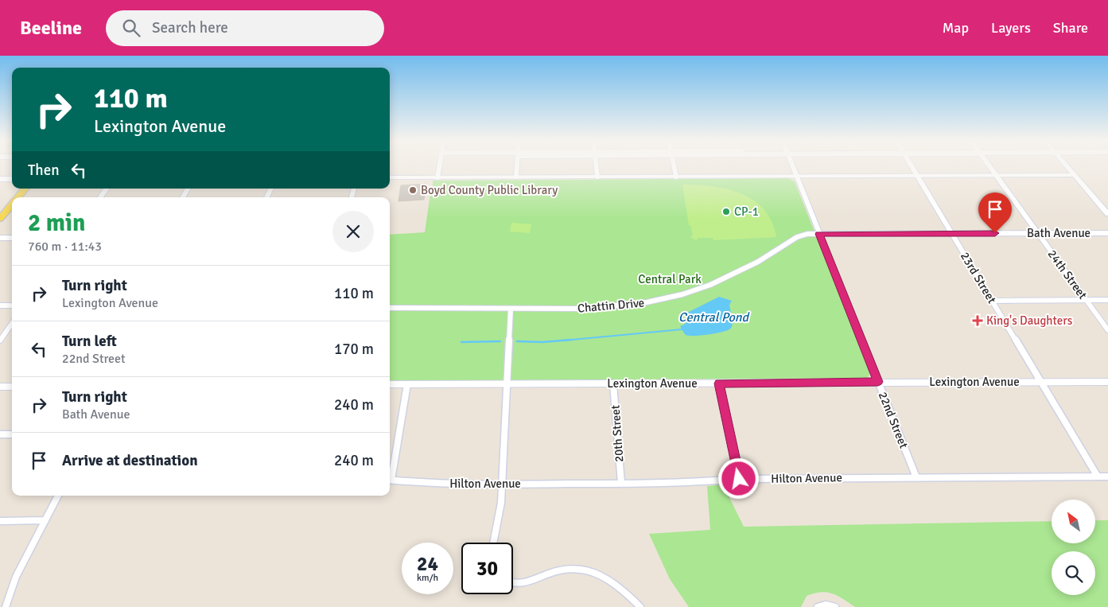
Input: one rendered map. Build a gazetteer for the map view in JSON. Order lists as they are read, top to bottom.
{
  "streets": {
    "street": [
      "Bath Avenue",
      "24th Street",
      "23rd Street",
      "Chattin Drive",
      "Lexington Avenue",
      "22nd Street",
      "20th Street",
      "Hilton Avenue"
    ]
  },
  "crossings": [
    ["Bath Avenue", "24th Street"],
    ["Bath Avenue", "23rd Street"],
    ["Bath Avenue", "Chattin Drive"],
    ["Bath Avenue", "22nd Street"],
    ["23rd Street", "Lexington Avenue"],
    ["23rd Street", "Hilton Avenue"],
    ["Chattin Drive", "22nd Street"],
    ["Lexington Avenue", "22nd Street"],
    ["Lexington Avenue", "20th Street"],
    ["22nd Street", "Hilton Avenue"],
    ["20th Street", "Hilton Avenue"]
  ],
  "water": ["Central Pond"],
  "parks": ["Central Park"],
  "places": {
    "other": ["Boyd County Public Library", "CP-1"],
    "health": ["King's Daughters"]
  },
  "north": "top left",
  "page": {
    "header": "Beeline",
    "search": "Search here",
    "nav": ["Map", "Layers", "Share"],
    "turn": ["110 m", "Lexington Avenue"],
    "then": "Then",
    "heading": ["2 min", "760 m · 11:43"],
    "list": [
      {
        "name": "Turn right",
        "note": "Lexington Avenue",
        "value": "110 m"
      },
      {
        "name": "Turn left",
        "note": "22nd Street",
        "value": "170 m"
      },
      {
        "name": "Turn right",
        "note": "Bath Avenue",
        "value": "240 m"
      },
      {
        "name": "Arrive at destination",
        "value": "240 m"
      }
    ],
    "speed": "24 km/h",
    "limit": "30"
  }
}
